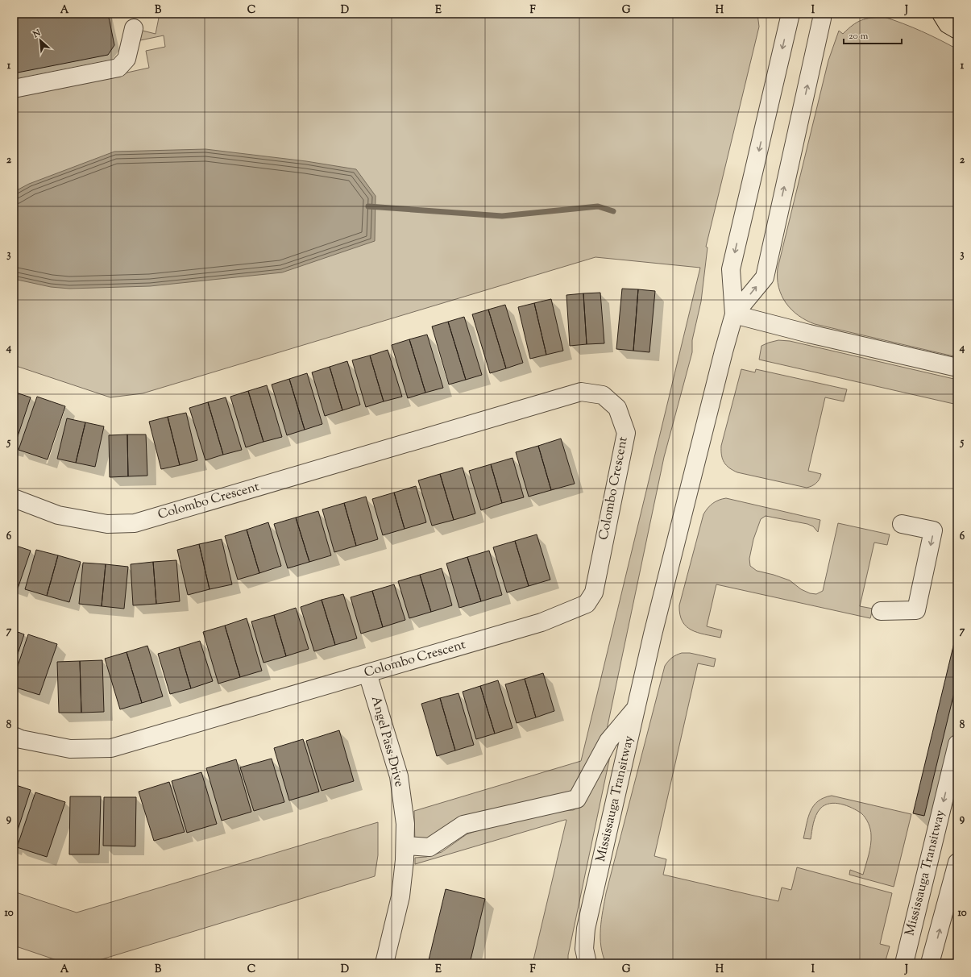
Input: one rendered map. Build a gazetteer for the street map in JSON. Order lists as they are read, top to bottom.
{
  "streets": {
    "street": ["Colombo Crescent", "Angel Pass Drive", "Mississauga Transitway"]
  },
  "crossings": [
    ["Colombo Crescent", "Angel Pass Drive"]
  ],
  "scale_bar": "20 m",
  "north": "top left",
  "grid": {
    "columns": [
      "A",
      "B",
      "C",
      "D",
      "E",
      "F",
      "G",
      "H",
      "I",
      "J"
    ],
    "rows": [
      "1",
      "2",
      "3",
      "4",
      "5",
      "6",
      "7",
      "8",
      "9",
      "10"
    ]
  }
}
